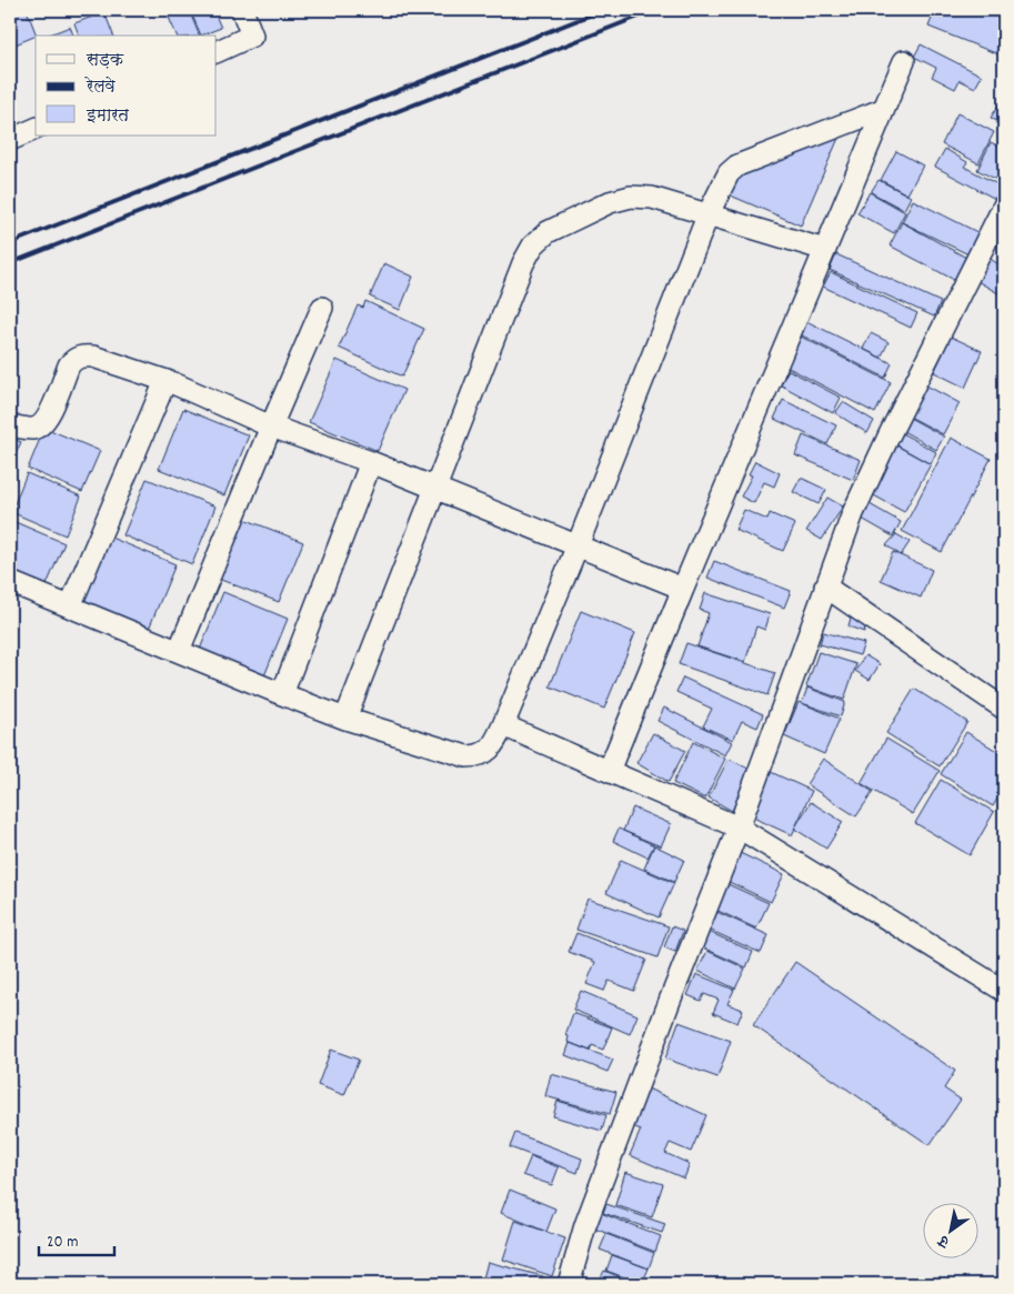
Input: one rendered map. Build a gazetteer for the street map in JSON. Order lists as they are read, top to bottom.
{
  "legend": ["सड़क", "रेलवे", "इमारत"],
  "scale_bar": "20 m",
  "north": "bottom left"
}
